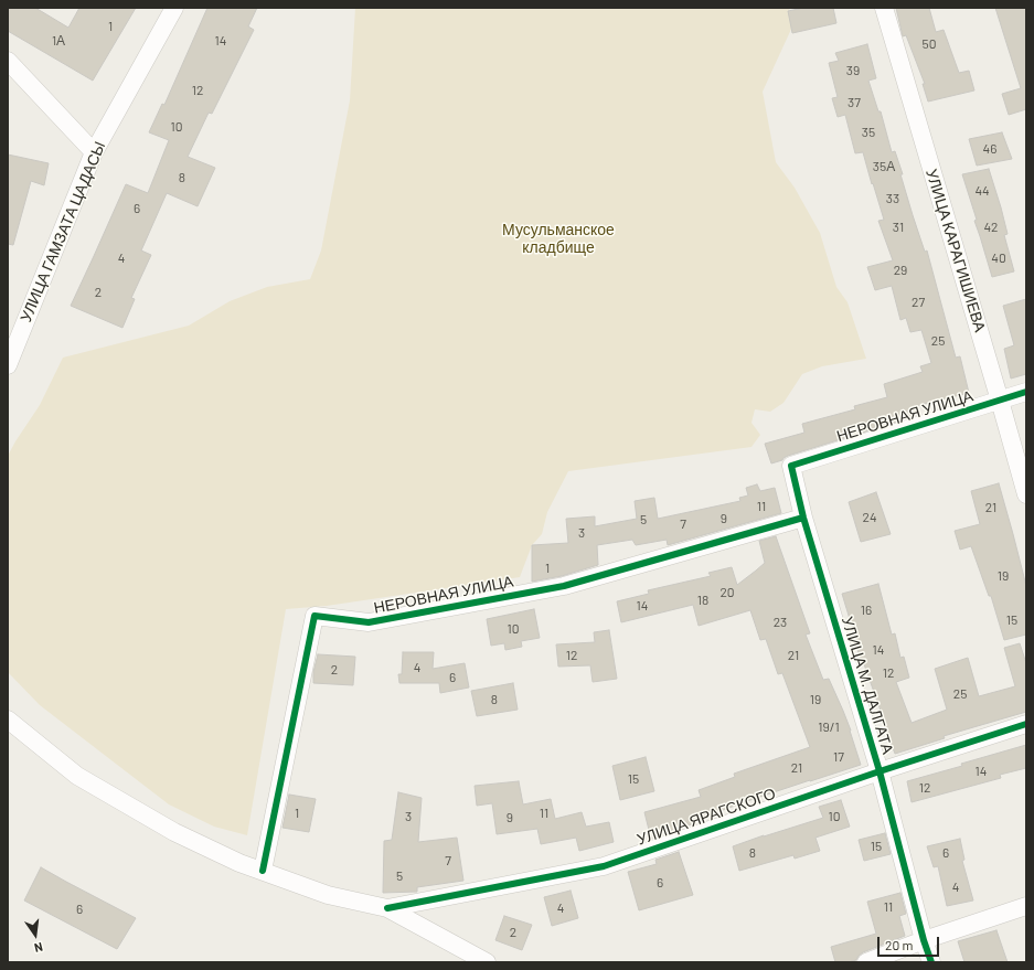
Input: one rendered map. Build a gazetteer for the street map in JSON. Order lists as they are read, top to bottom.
{
  "streets": {
    "street": [
      "УЛИЦА ГАМЗАТА ЦАДАСЫ",
      "УЛИЦА КАРАГИШИЕВА",
      "НЕРОВНАЯ УЛИЦА",
      "УЛИЦА М. ДАЛГАТА",
      "УЛИЦА ЯРАГСКОГО"
    ]
  },
  "crossings": [
    ["УЛИЦА КАРАГИШИЕВА", "НЕРОВНАЯ УЛИЦА"],
    ["НЕРОВНАЯ УЛИЦА", "УЛИЦА М. ДАЛГАТА"],
    ["УЛИЦА М. ДАЛГАТА", "УЛИЦА ЯРАГСКОГО"]
  ],
  "parks": ["Мусульманское кладбище"],
  "house_numbers": [
    "1",
    "1А",
    "14",
    "50",
    "39",
    "12",
    "37",
    "10",
    "35",
    "46",
    "35А",
    "8",
    "44",
    "33",
    "6",
    "31",
    "42",
    "4",
    "40",
    "29",
    "2",
    "27",
    "25",
    "11",
    "21",
    "24",
    "9",
    "5",
    "7",
    "3",
    "1",
    "19",
    "20",
    "18",
    "14",
    "16",
    "15",
    "23",
    "10",
    "14",
    "12",
    "21",
    "4",
    "2",
    "12",
    "6",
    "25",
    "8",
    "19",
    "19/1",
    "17",
    "21",
    "14",
    "15",
    "12",
    "1",
    "11",
    "3",
    "10",
    "9",
    "15",
    "8",
    "6",
    "7",
    "5",
    "6",
    "4",
    "11",
    "4",
    "6",
    "2"
  ],
  "scale_bar": "20 m",
  "north": "bottom"
}
